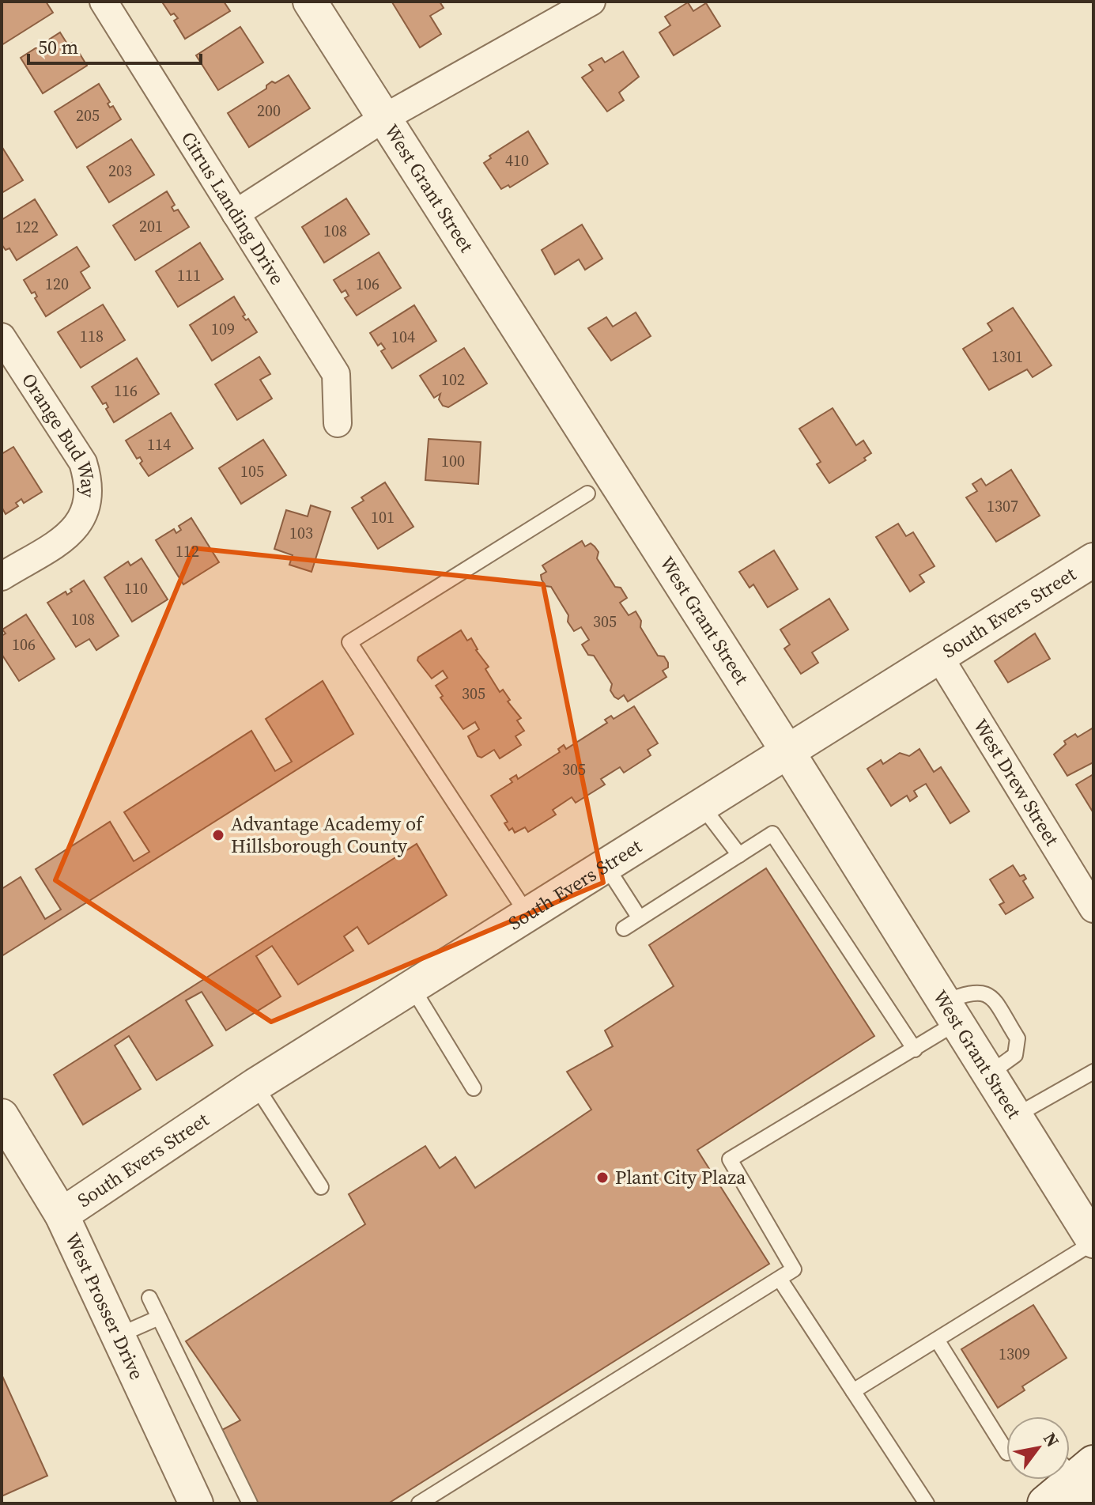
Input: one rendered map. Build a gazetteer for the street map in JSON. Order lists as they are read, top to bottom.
{
  "streets": {
    "street": [
      "West Grant Street",
      "Citrus Landing Drive",
      "Orange Bud Way",
      "South Evers Street",
      "West Drew Street",
      "West Prosser Drive"
    ]
  },
  "crossings": [
    ["West Grant Street", "South Evers Street"],
    ["South Evers Street", "West Drew Street"],
    ["South Evers Street", "West Prosser Drive"]
  ],
  "places": ["Advantage Academy of Hillsborough County", "Plant City Plaza"],
  "house_numbers": [
    "200",
    "205",
    "410",
    "203",
    "201",
    "122",
    "108",
    "111",
    "120",
    "106",
    "109",
    "118",
    "104",
    "1301",
    "102",
    "116",
    "114",
    "100",
    "105",
    "1307",
    "101",
    "103",
    "112",
    "110",
    "108",
    "305",
    "106",
    "305",
    "305",
    "1309"
  ],
  "scale_bar": "50 m",
  "north": "top right"
}
